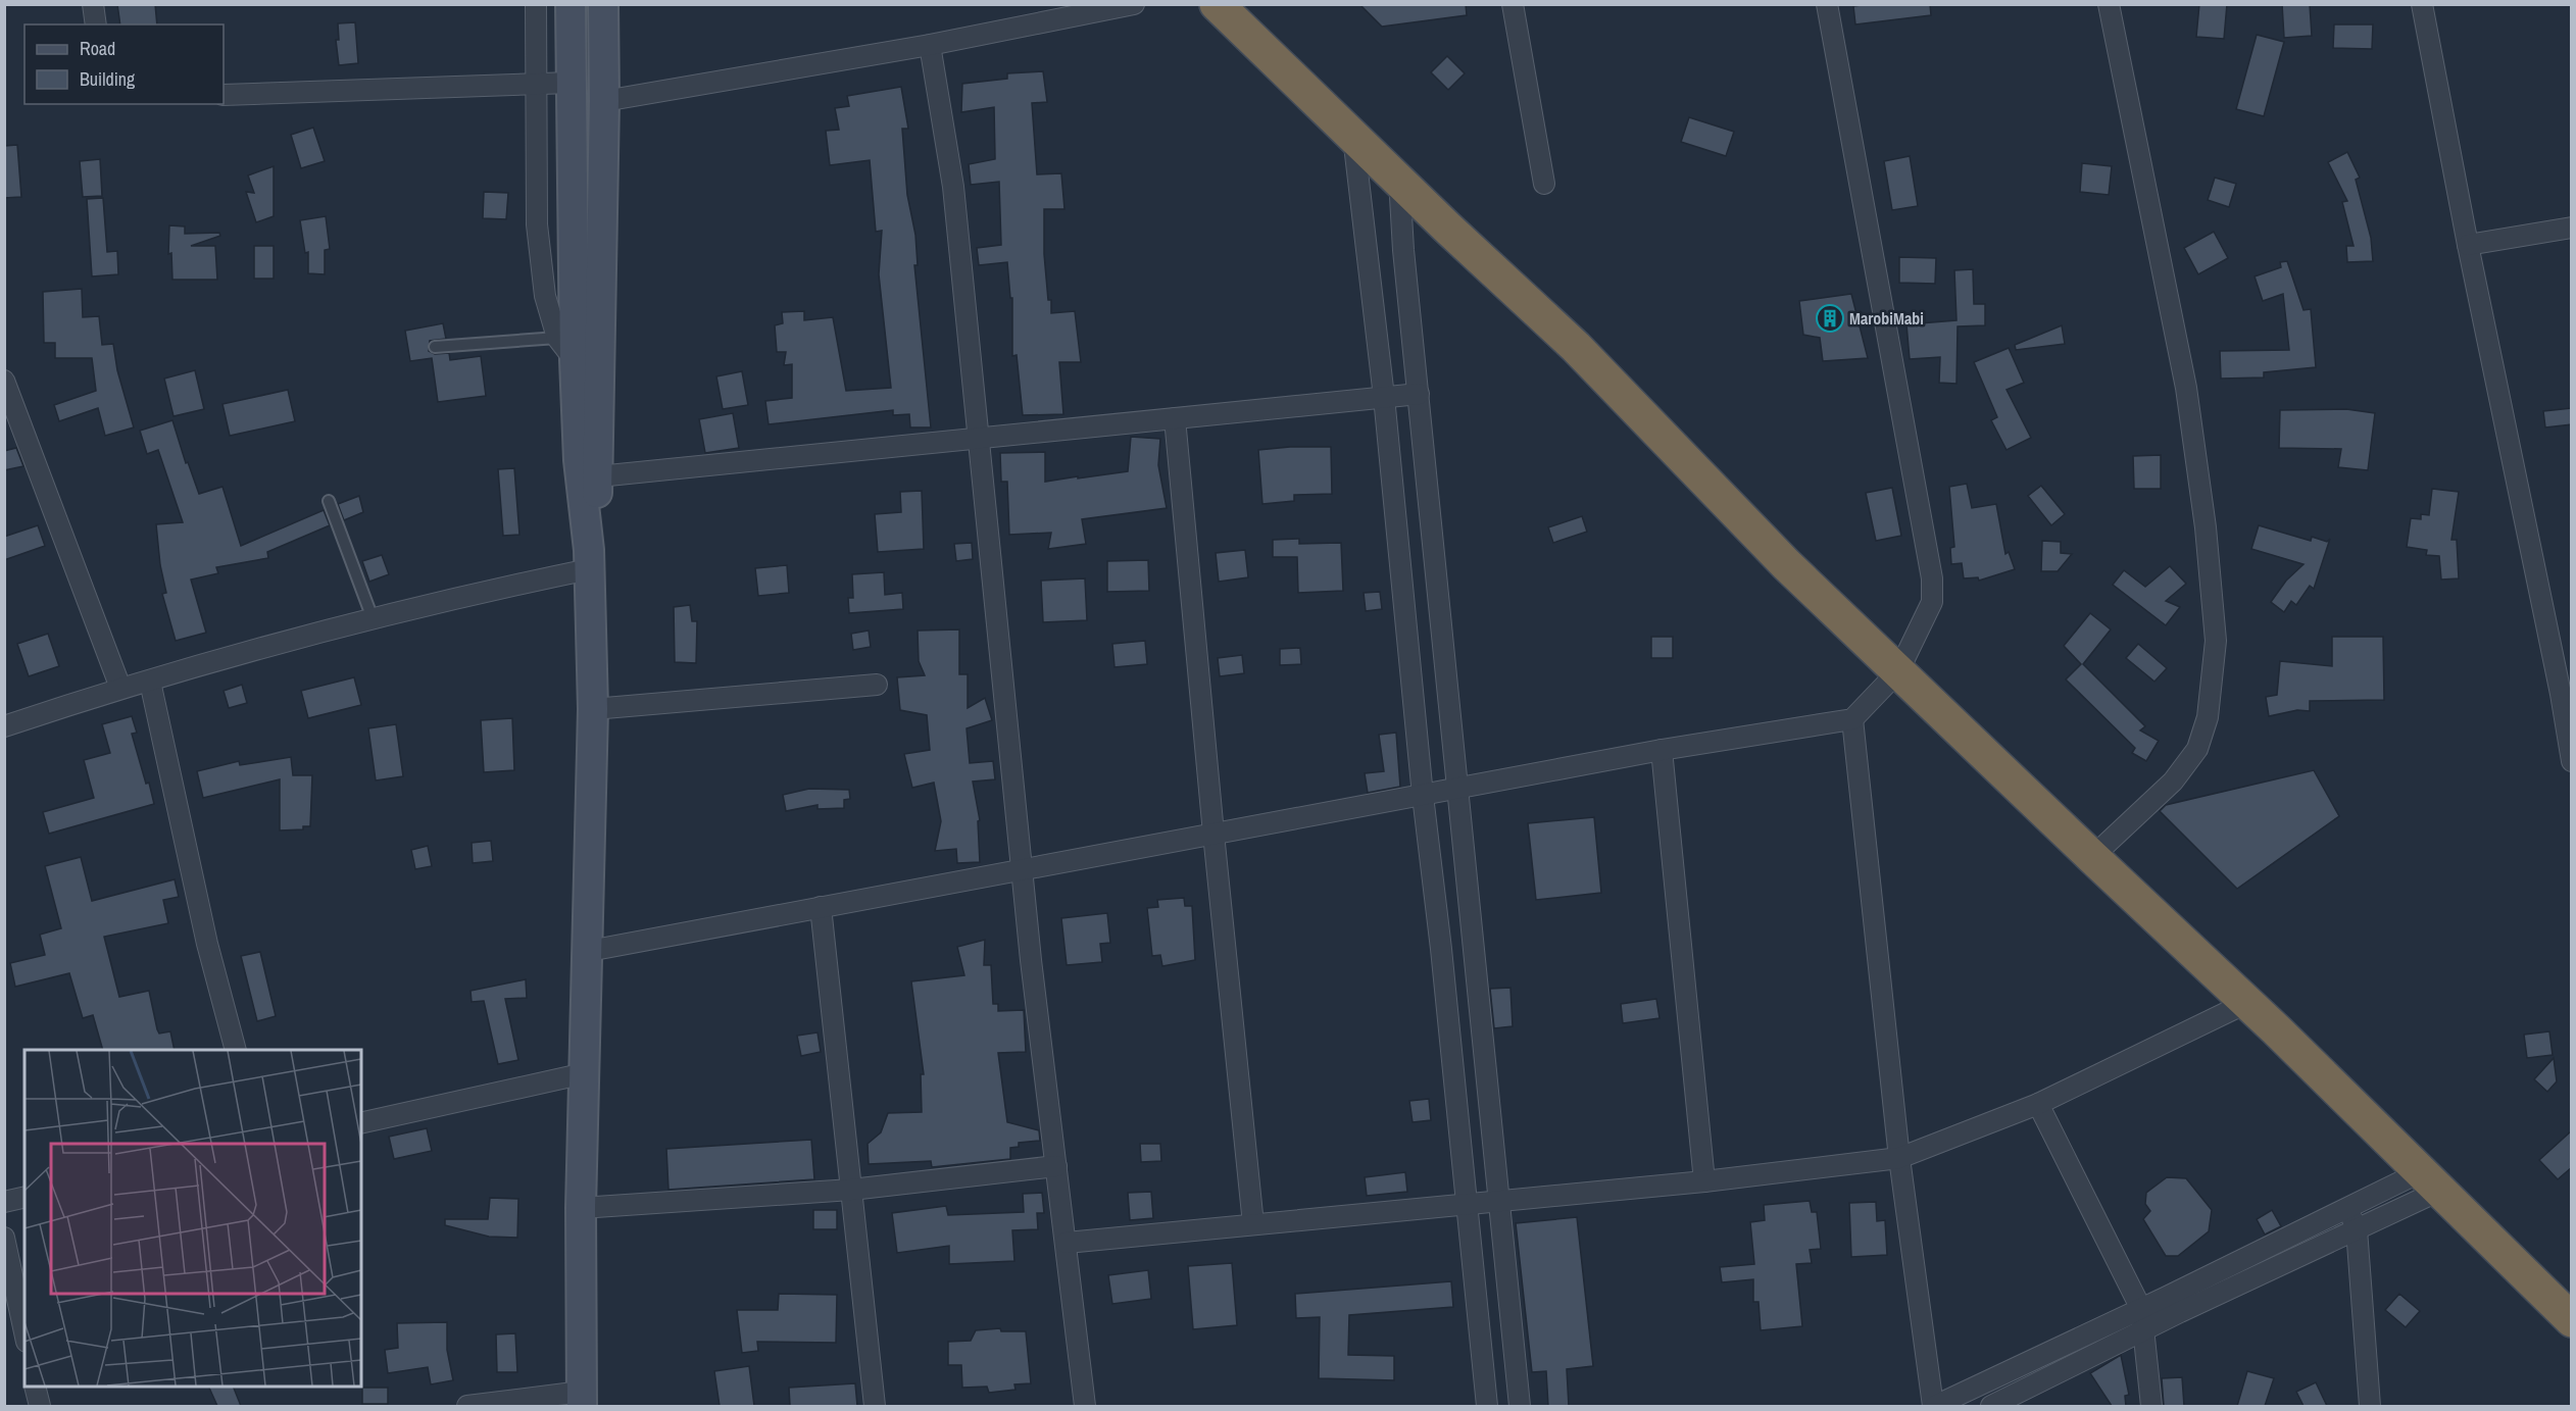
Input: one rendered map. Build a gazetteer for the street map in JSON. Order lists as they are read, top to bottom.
{
  "places": {
    "building": ["MarobiMabi"]
  },
  "legend": ["Road", "Building"]
}
